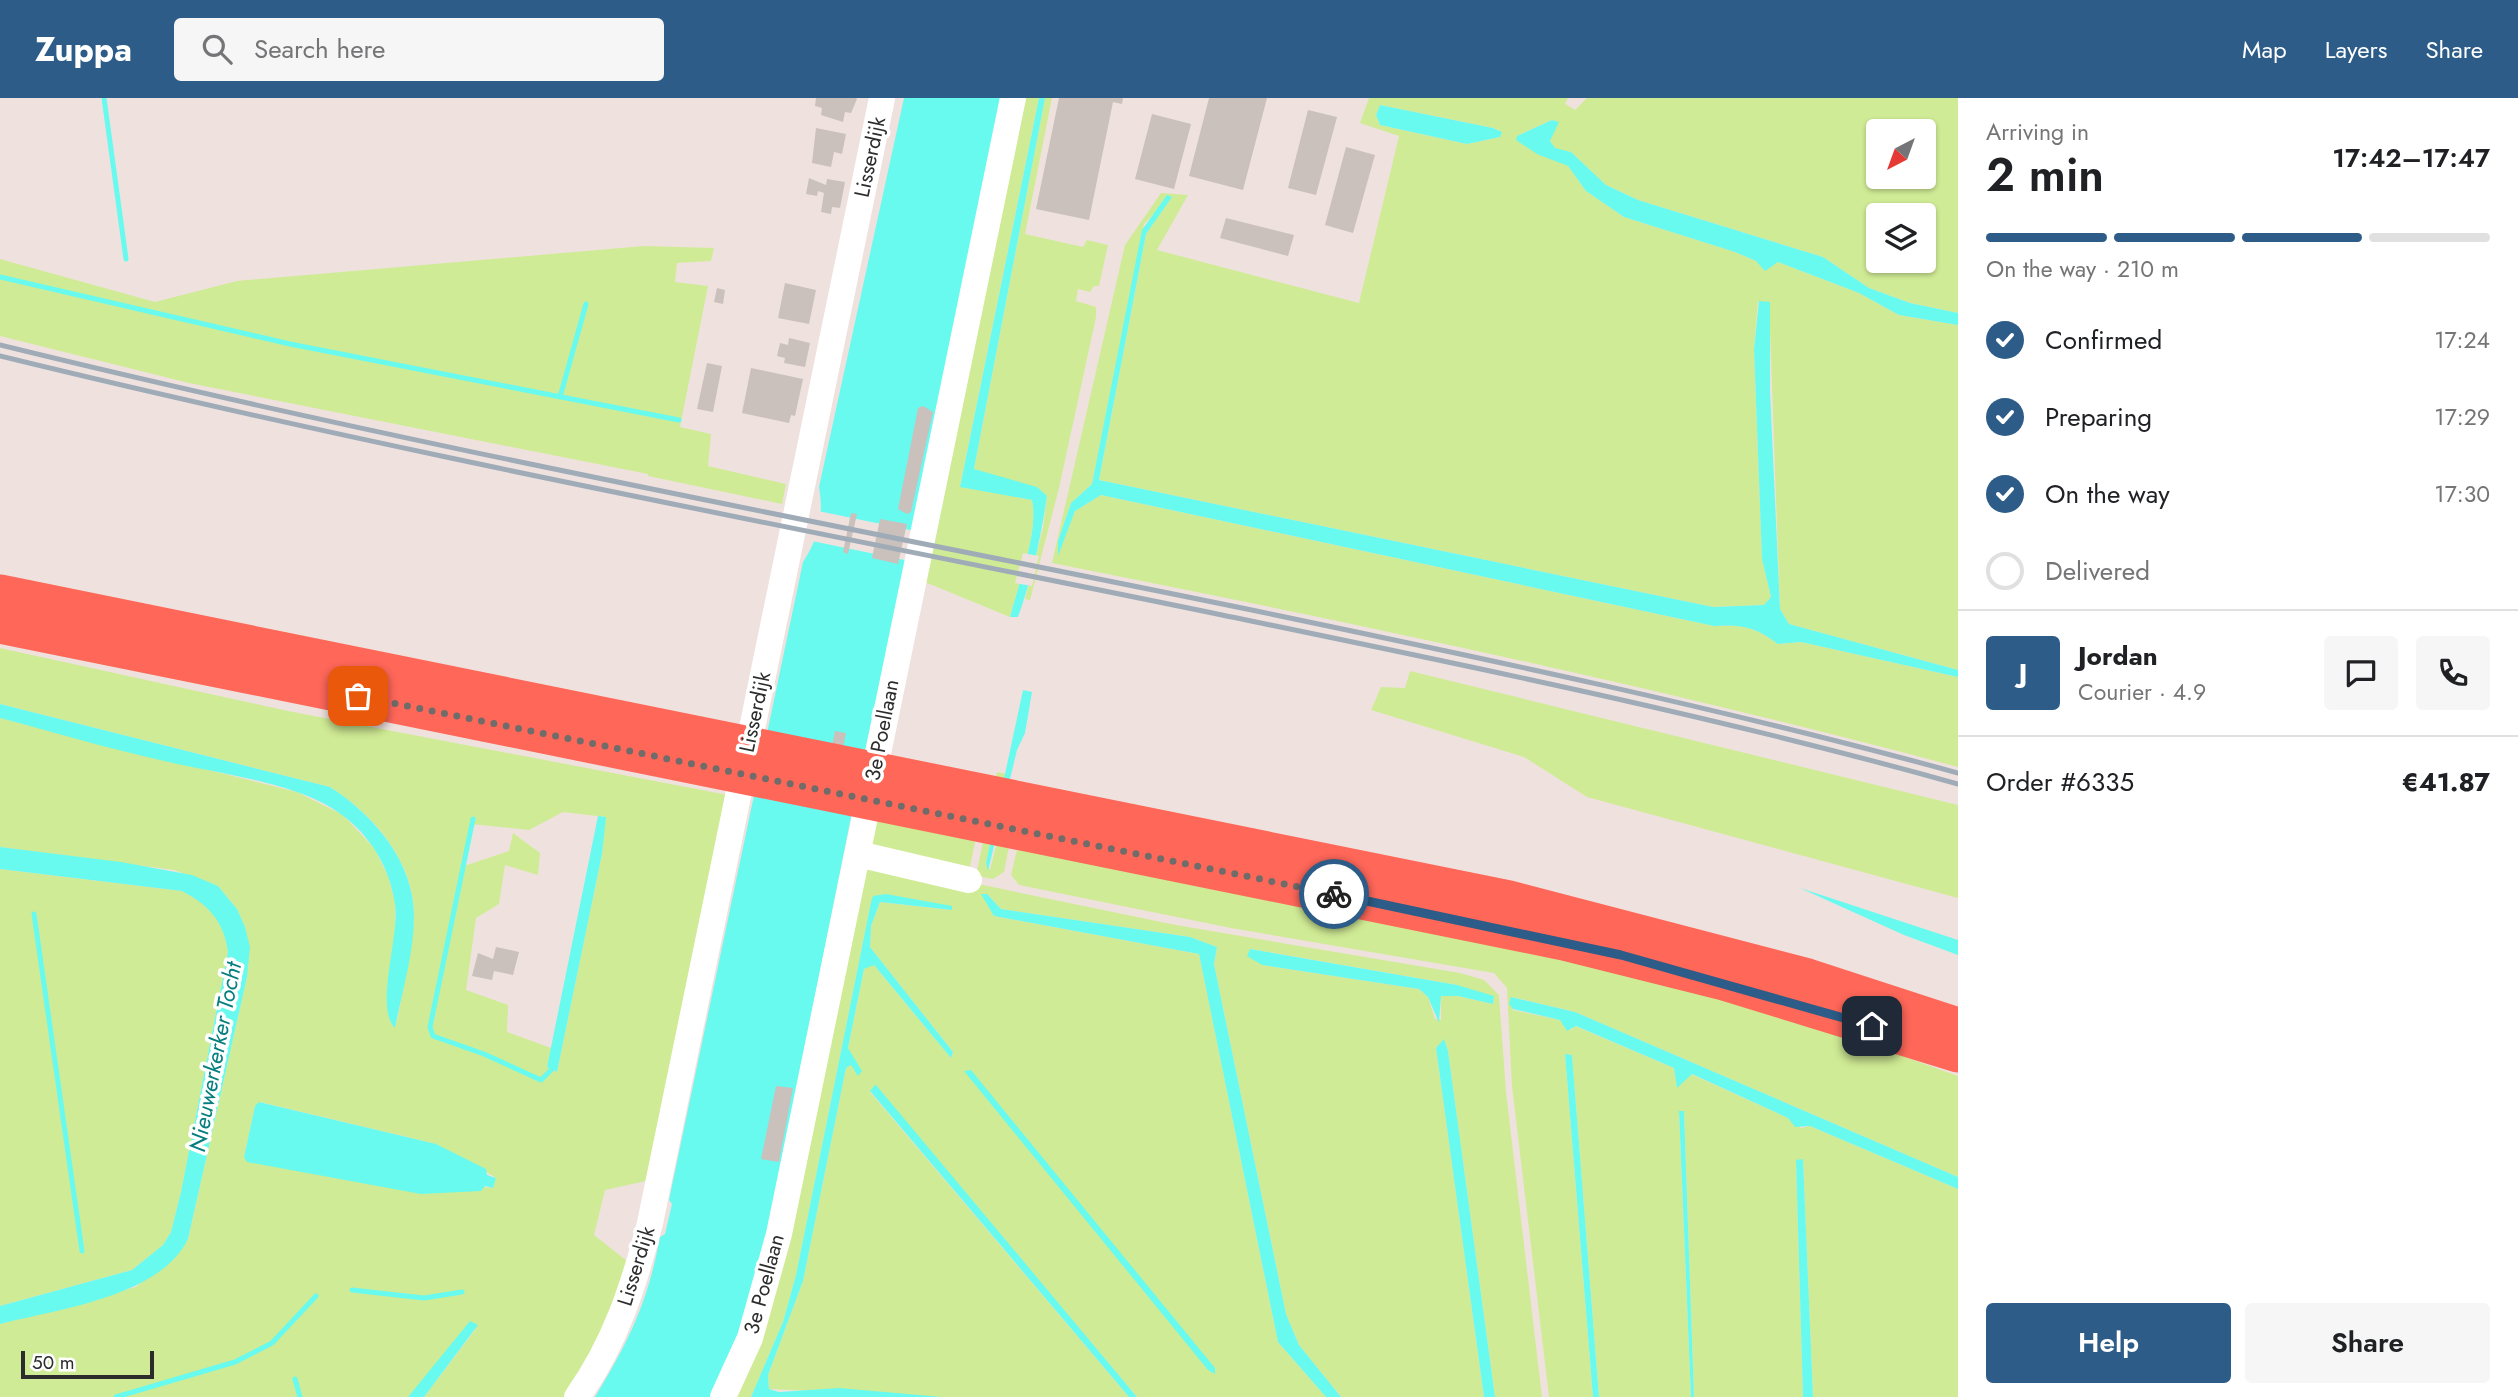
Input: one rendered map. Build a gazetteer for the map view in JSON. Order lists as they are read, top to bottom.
{
  "streets": {
    "street": ["Lisserdijk", "3e Poellaan"]
  },
  "water": ["Nieuwerkerker Tocht"],
  "scale_bar": "50 m",
  "north": "bottom left",
  "page": {
    "header": "Zuppa",
    "search": "Search here",
    "nav": ["Map", "Layers", "Share"],
    "heading": ["2 min", "Arriving in", "17:42–17:47"],
    "panel": [
      "Jordan",
      "Courier · 4.9",
      "Order #6335",
      "€41.87"
    ],
    "bar": "On the way · 210 m",
    "list": [
      ["Confirmed", "17:24"],
      ["Preparing", "17:29"],
      ["On the way", "17:30"],
      "Delivered"
    ],
    "round": "J",
    "buttons": ["Help", "Share"],
    "scale": "50 m"
  }
}
